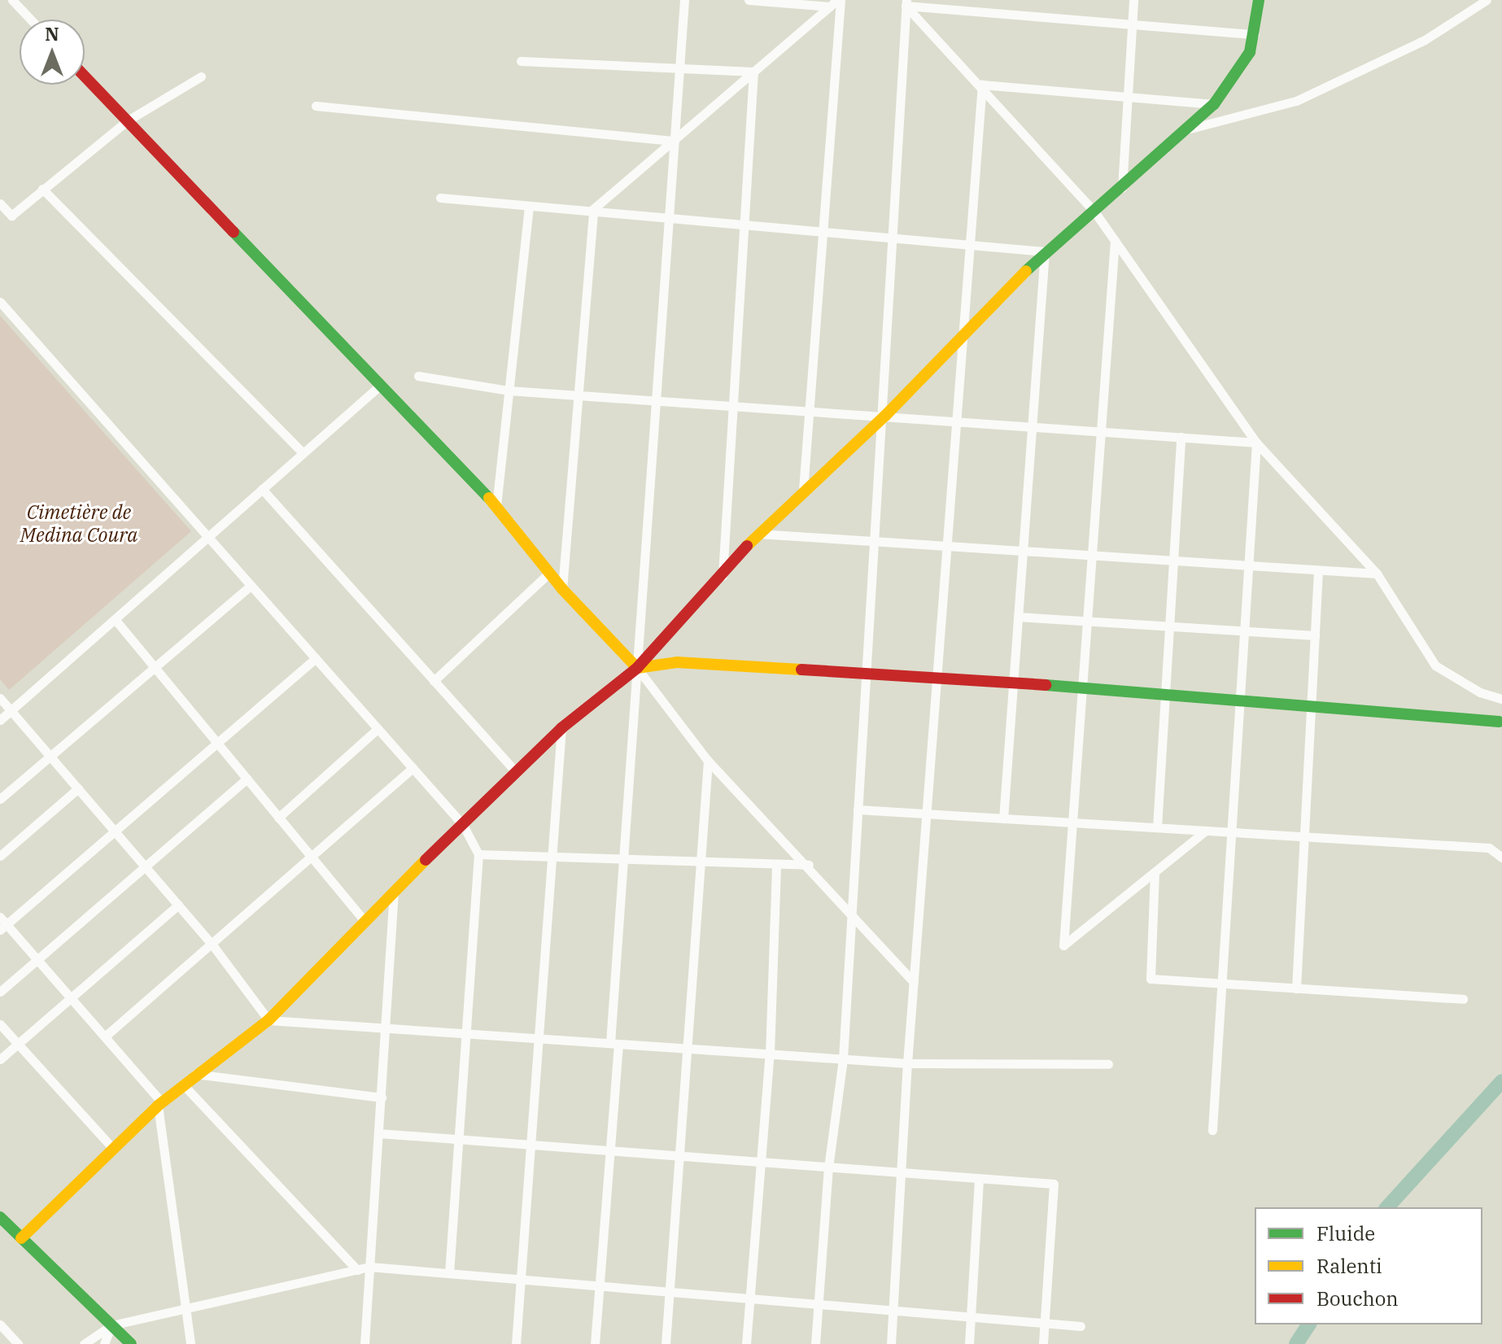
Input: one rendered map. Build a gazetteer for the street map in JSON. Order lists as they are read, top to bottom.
{
  "parks": ["Cimetière de Medina Coura"],
  "legend": ["Fluide", "Ralenti", "Bouchon"],
  "north": "top"
}
